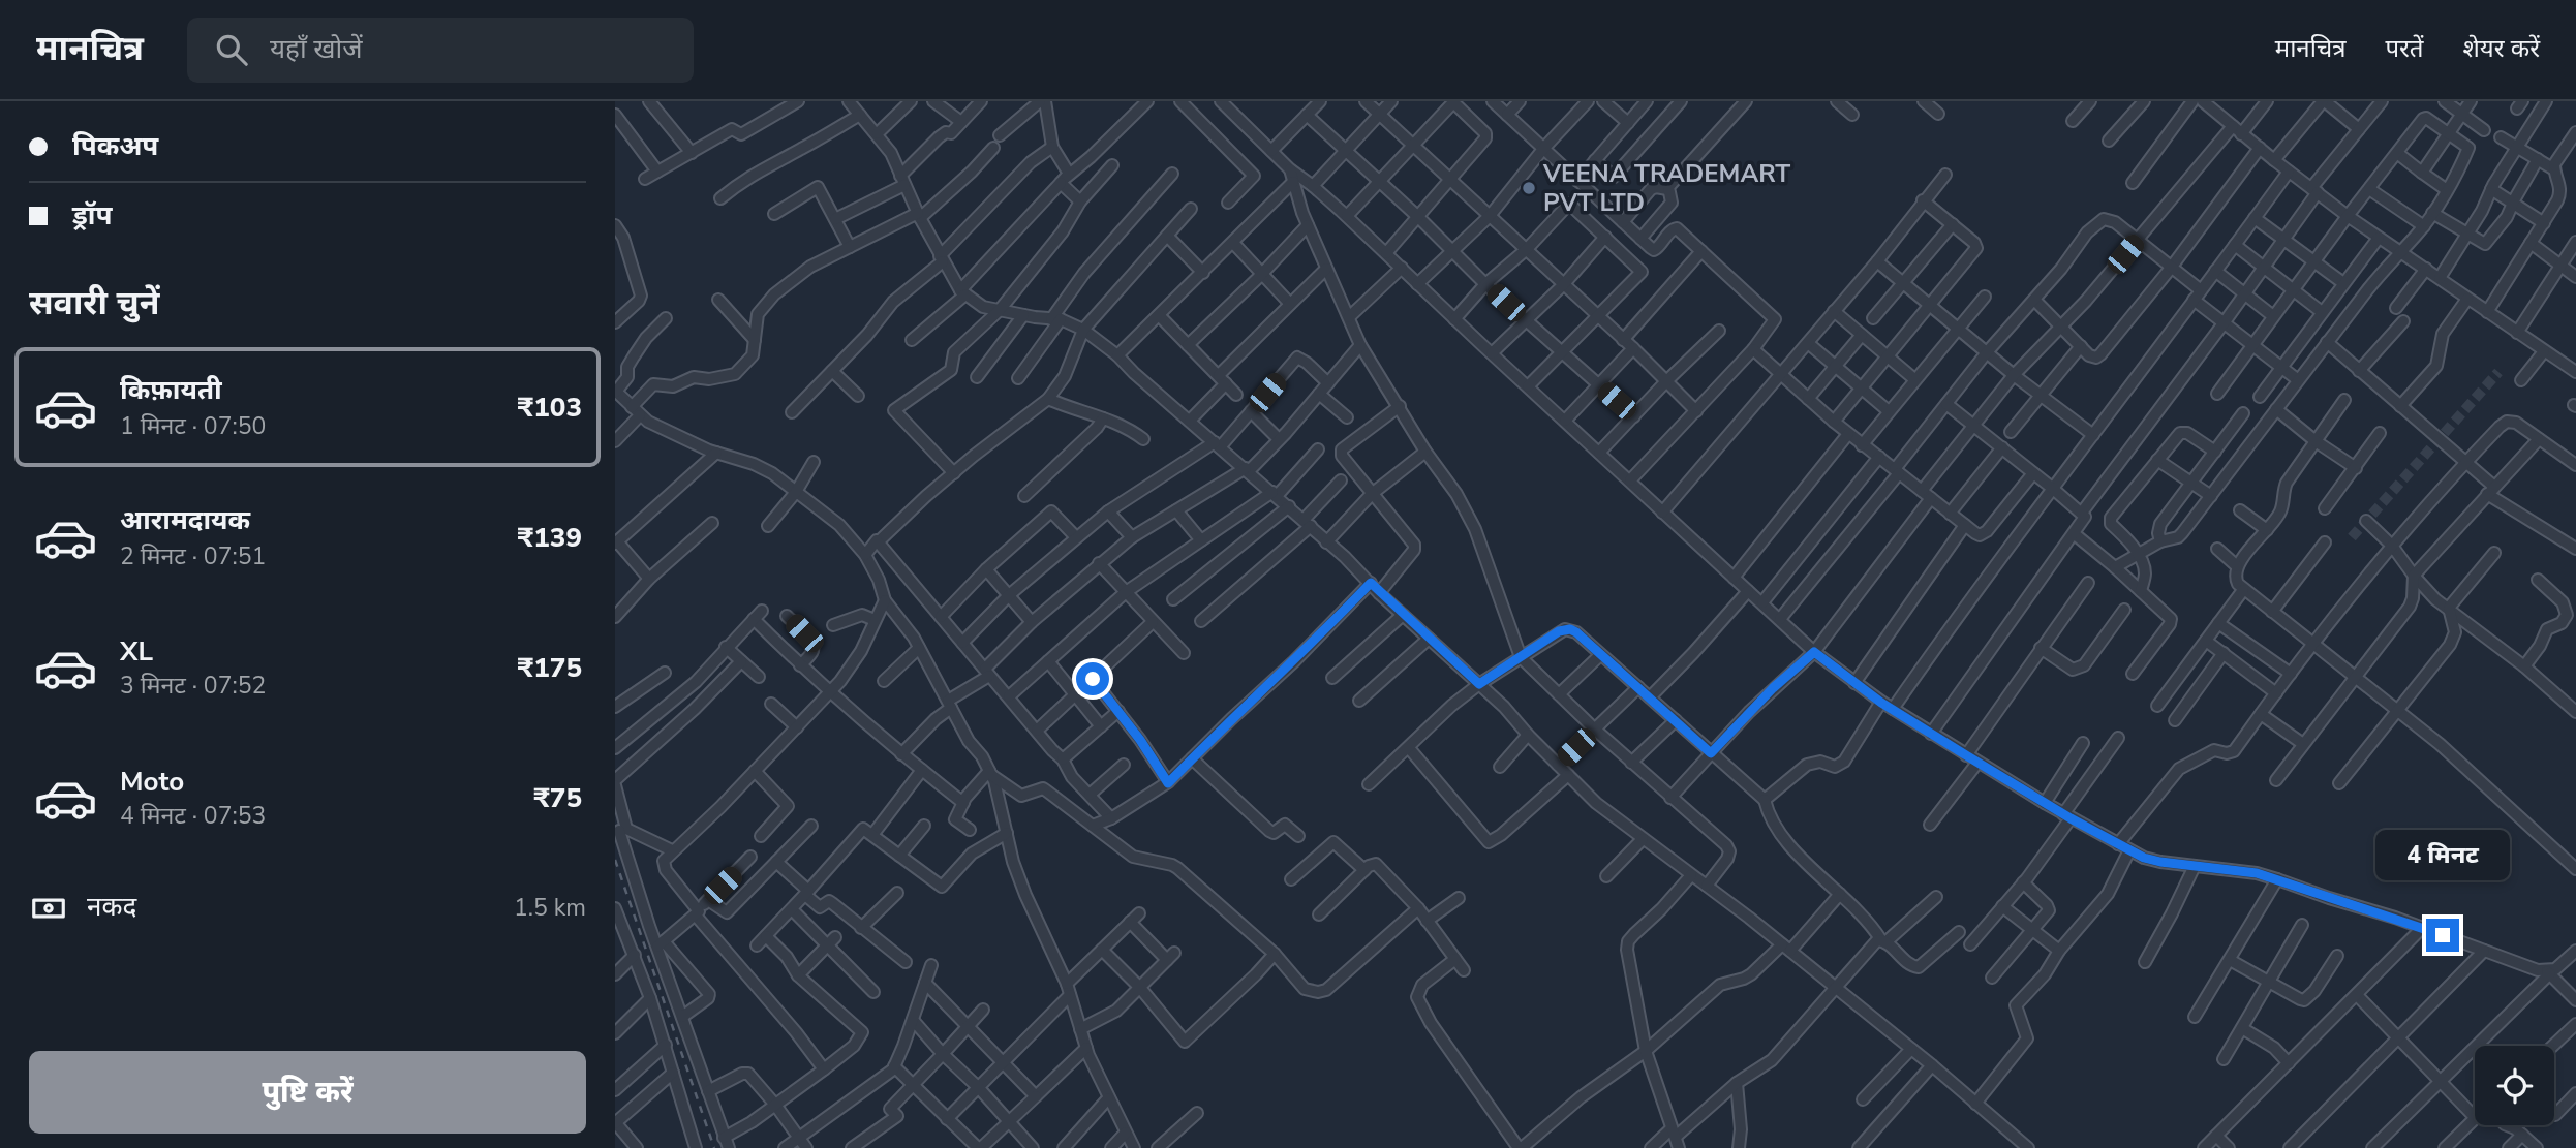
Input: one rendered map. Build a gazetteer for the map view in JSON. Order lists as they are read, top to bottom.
{
  "places": ["VEENA TRADEMART PVT LTD"],
  "page": {
    "header": "मानचित्र",
    "search": "यहाँ खोजें",
    "nav": ["मानचित्र", "परतें", "शेयर करें"],
    "banner": ["पिकअप", "ड्रॉप"],
    "heading": "सवारी चुनें",
    "list": [
      {
        "name": "किफ़ायती",
        "note": "1 मिनट · 07:50",
        "value": "₹103"
      },
      {
        "name": "आरामदायक",
        "note": "2 मिनट · 07:51",
        "value": "₹139"
      },
      {
        "name": "XL",
        "note": "3 मिनट · 07:52",
        "value": "₹175"
      },
      {
        "name": "Moto",
        "note": "4 मिनट · 07:53",
        "value": "₹75"
      }
    ],
    "bubble": "4 मिनट",
    "pay": ["नकद", "1.5 km"],
    "buttons": "पुष्टि करें"
  }
}
